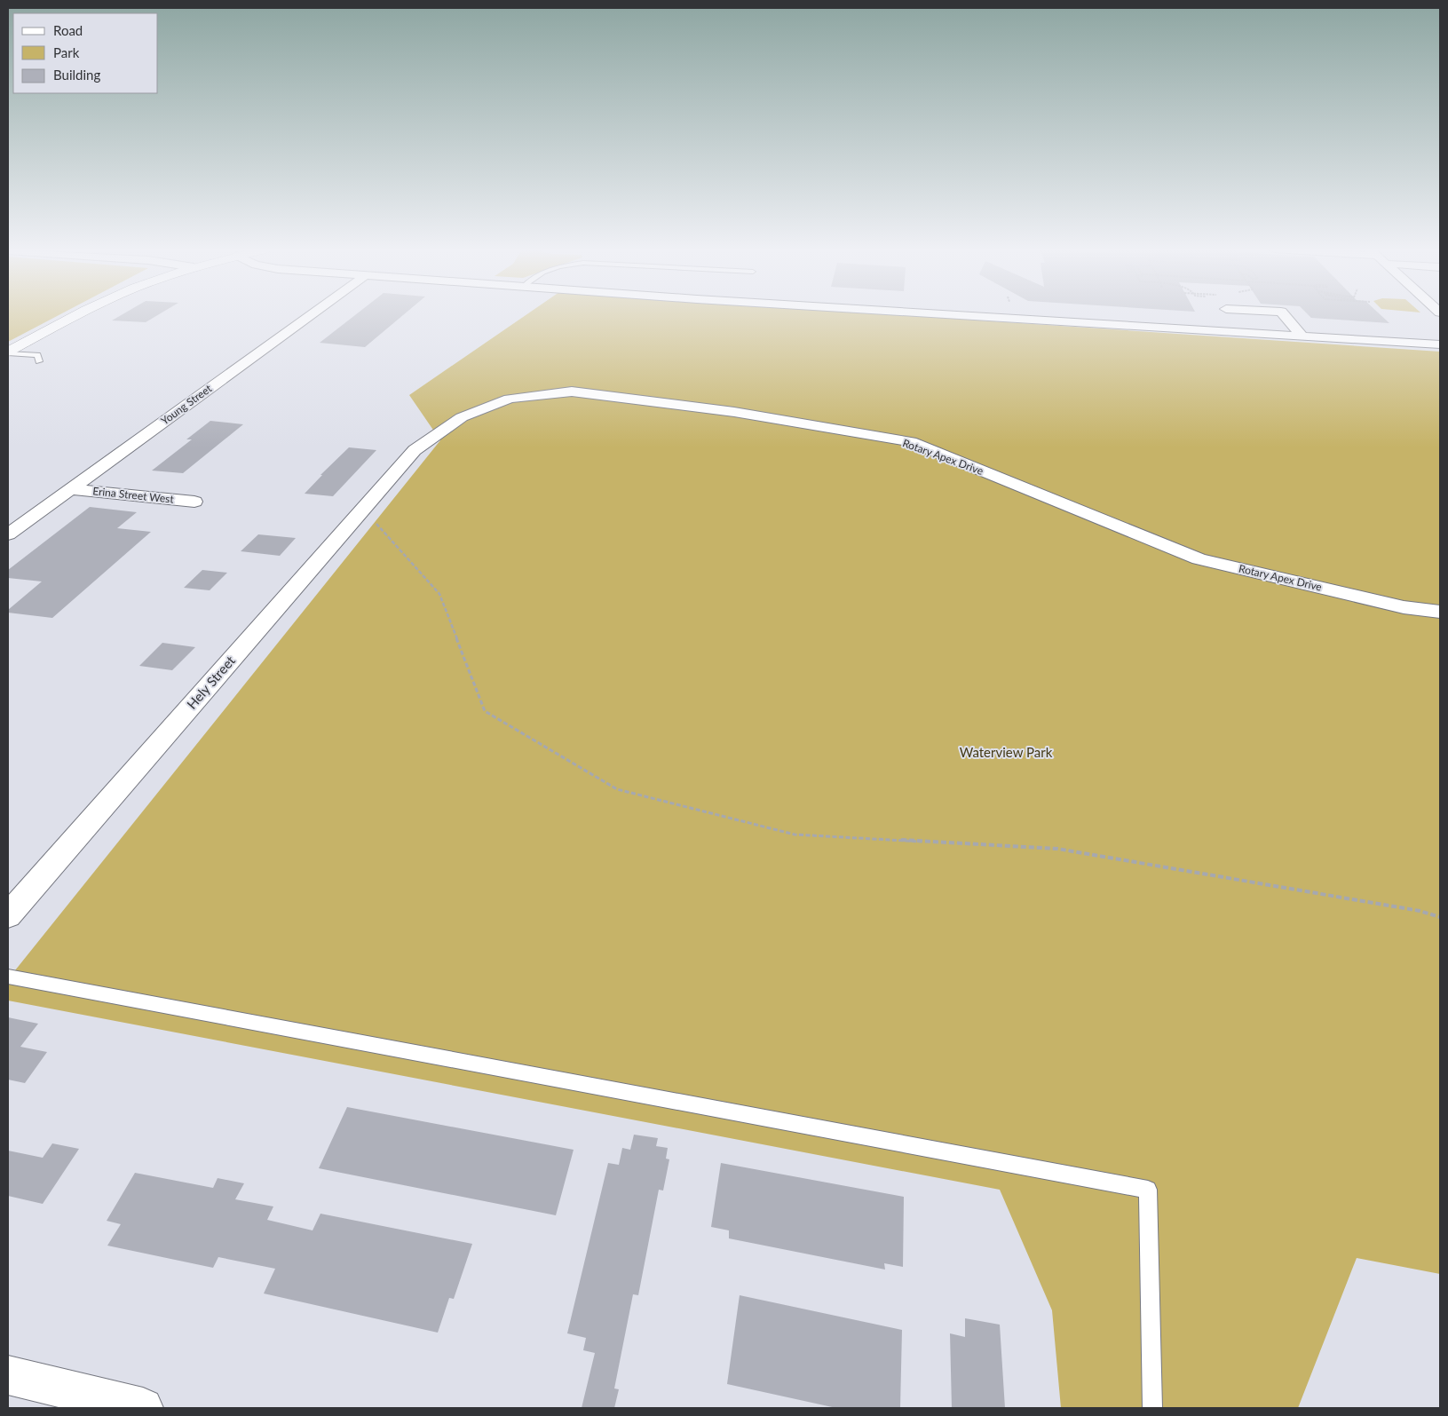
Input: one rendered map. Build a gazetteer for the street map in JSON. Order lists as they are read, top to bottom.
{
  "streets": {
    "street": [
      "Young Street",
      "Rotary Apex Drive",
      "Erina Street West",
      "Hely Street"
    ]
  },
  "crossings": [
    ["Young Street", "Erina Street West"],
    ["Rotary Apex Drive", "Hely Street"]
  ],
  "parks": ["Waterview Park"],
  "legend": ["Road", "Park", "Building"]
}
